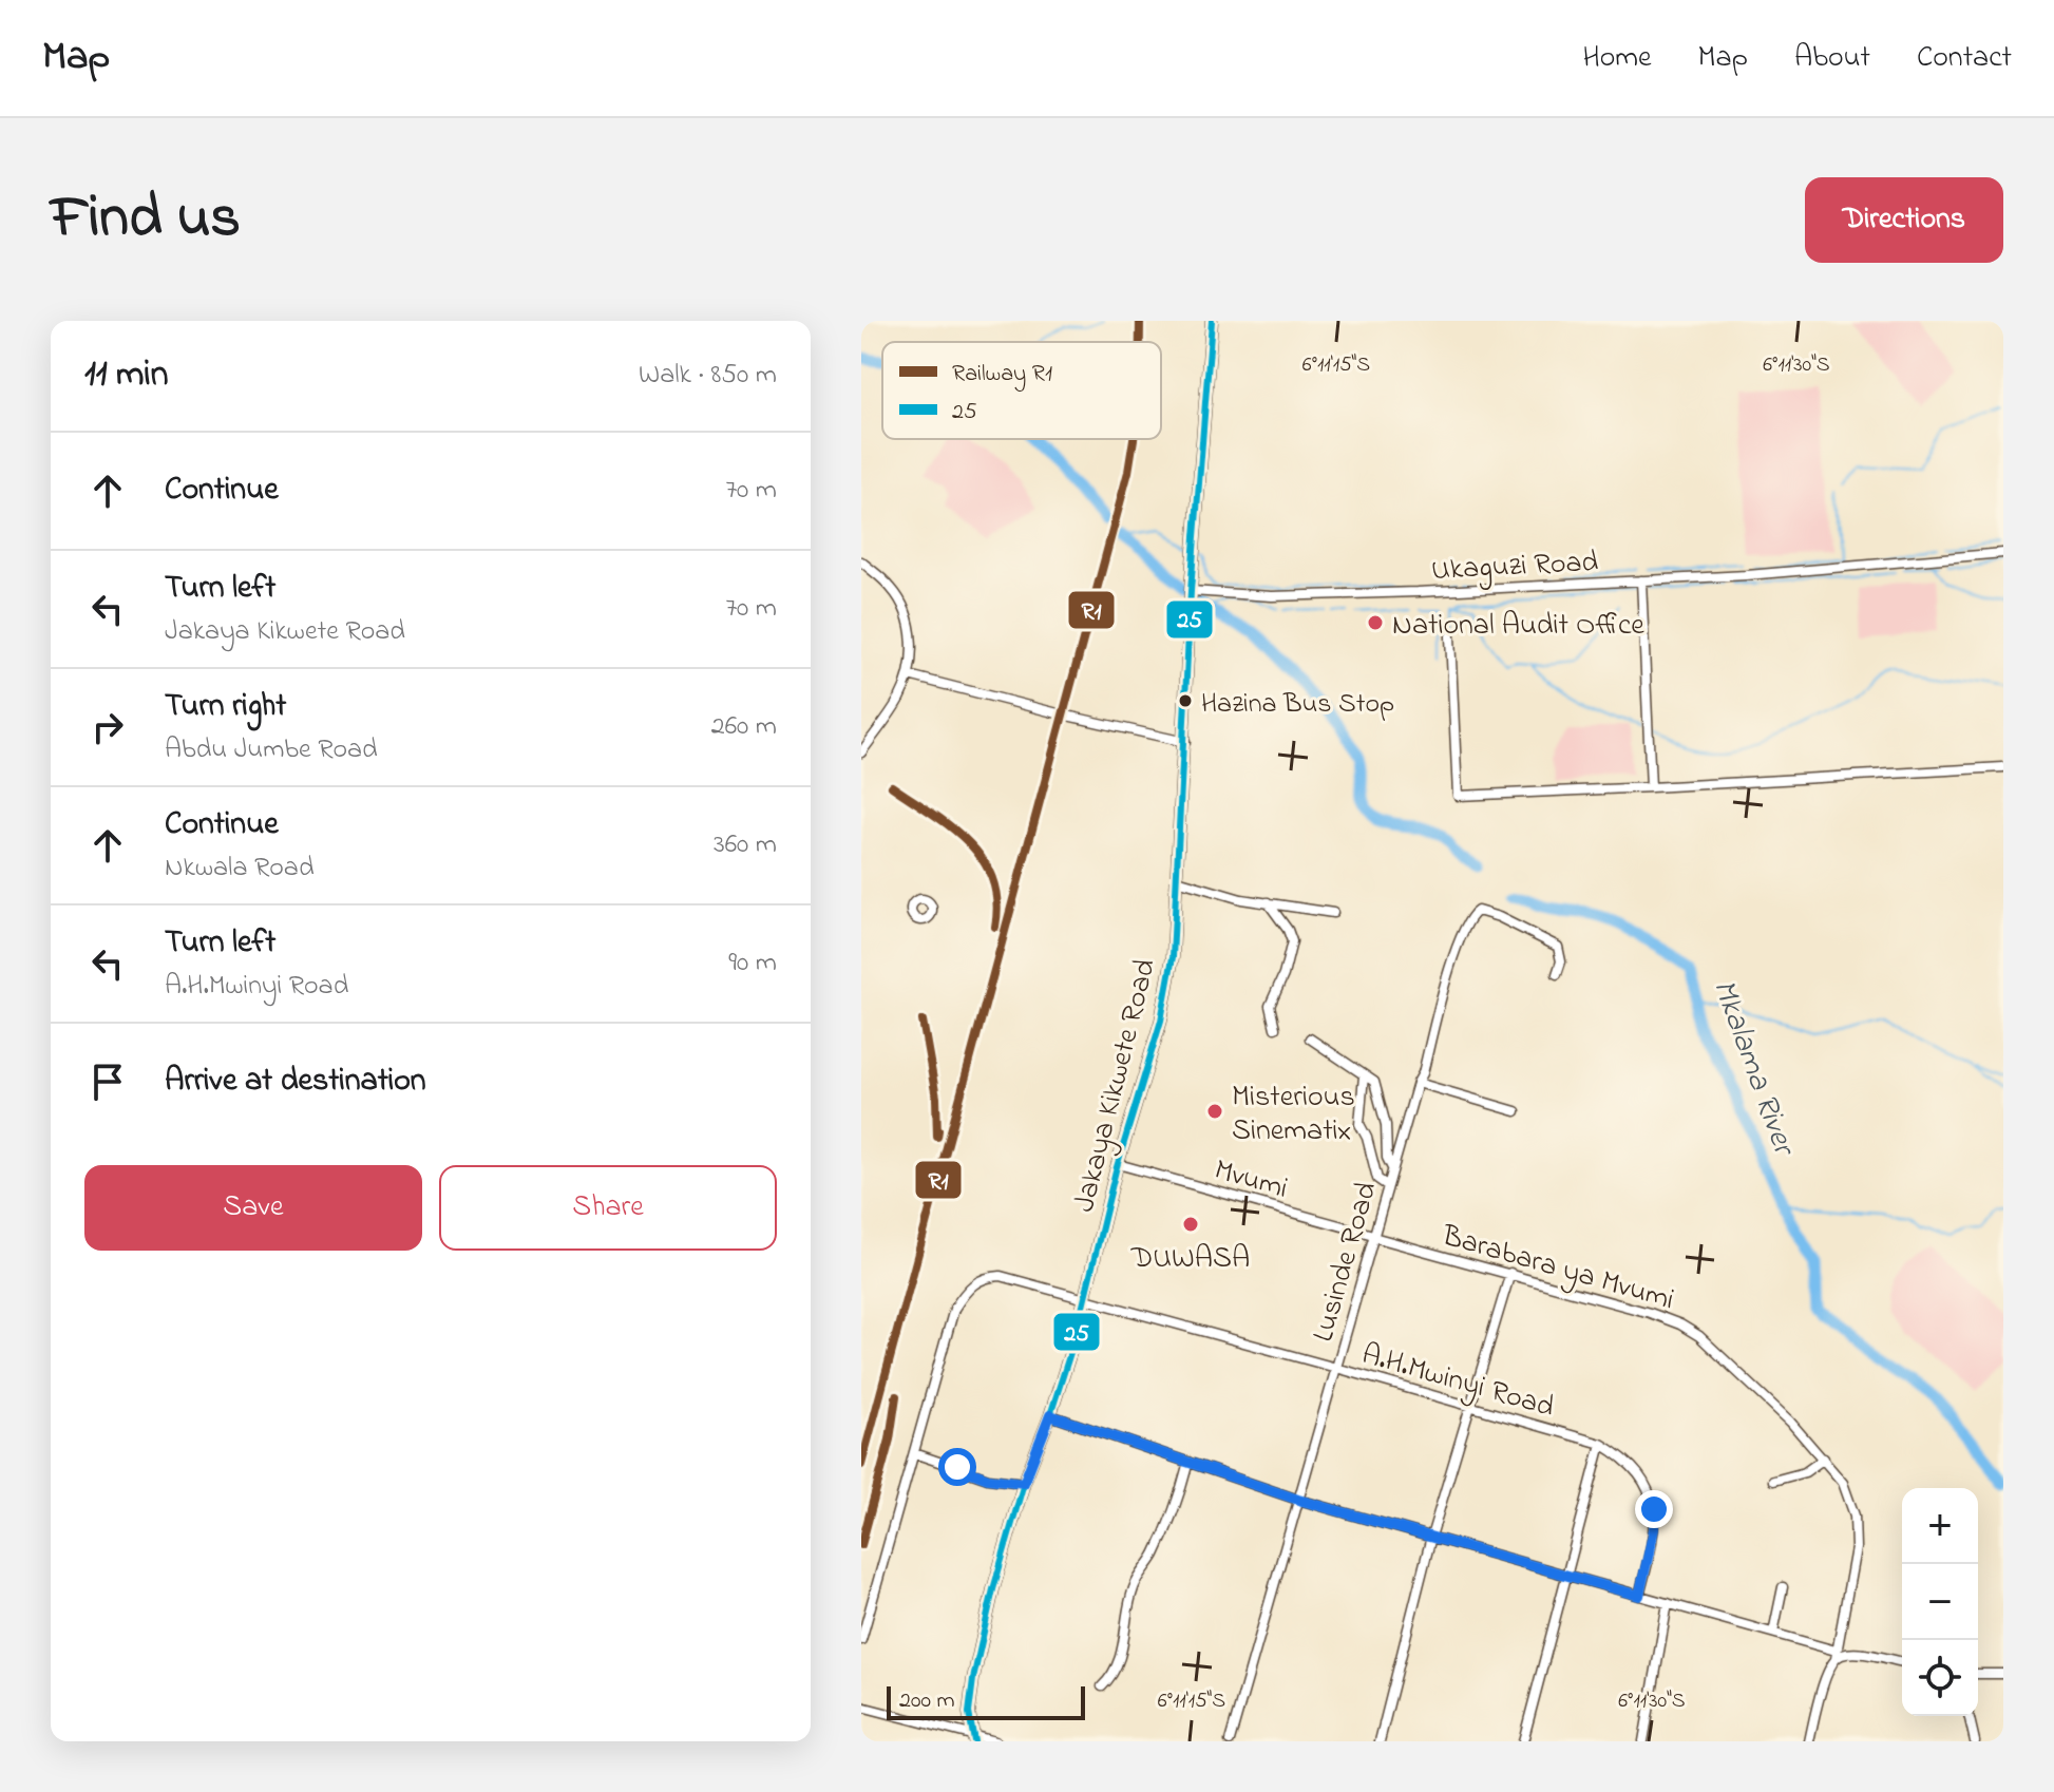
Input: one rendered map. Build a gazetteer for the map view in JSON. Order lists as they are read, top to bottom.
{
  "streets": {
    "main road": ["Jakaya Kikwete Road"],
    "street": [
      "Ukaguzi Road",
      "Mvumi",
      "Lusinde Road",
      "Barabara ya Mvumi",
      "A.H.Mwinyi Road"
    ]
  },
  "crossings": [
    ["Ukaguzi Road", "Jakaya Kikwete Road"],
    ["Jakaya Kikwete Road", "Mvumi"],
    ["Jakaya Kikwete Road", "A.H.Mwinyi Road"],
    ["Mvumi", "Lusinde Road"],
    ["Mvumi", "Barabara ya Mvumi"],
    ["Lusinde Road", "Barabara ya Mvumi"],
    ["Lusinde Road", "A.H.Mwinyi Road"]
  ],
  "water": ["Mkalama River"],
  "places": [
    "National Audit Office",
    "Hazina Bus Stop",
    "Misterious Sinematix",
    "DUWASA"
  ],
  "lines": ["rail line R1", "transit line 25"],
  "legend": ["Railway R1", "25"],
  "scale_bar": "200 m",
  "page": {
    "header": "Map",
    "nav": [
      "Home",
      "Map",
      "About",
      "Contact"
    ],
    "title": "Find us",
    "buttons": [
      "Directions",
      ["Save", "Share"]
    ],
    "heading": ["11 min", "Walk · 850 m"],
    "list": [
      ["Continue", "70 m"],
      ["Turn left", "Jakaya Kikwete Road", "70 m"],
      ["Turn right", "Abdu Jumbe Road", "260 m"],
      ["Continue", "Nkwala Road", "360 m"],
      ["Turn left", "A.H.Mwinyi Road", "90 m"],
      "Arrive at destination"
    ],
    "map_buttons": ["+", "−"],
    "scale": "200 m"
  },
  "coordinates": ["6°11'15\"S", "6°11'30\"S"]
}
